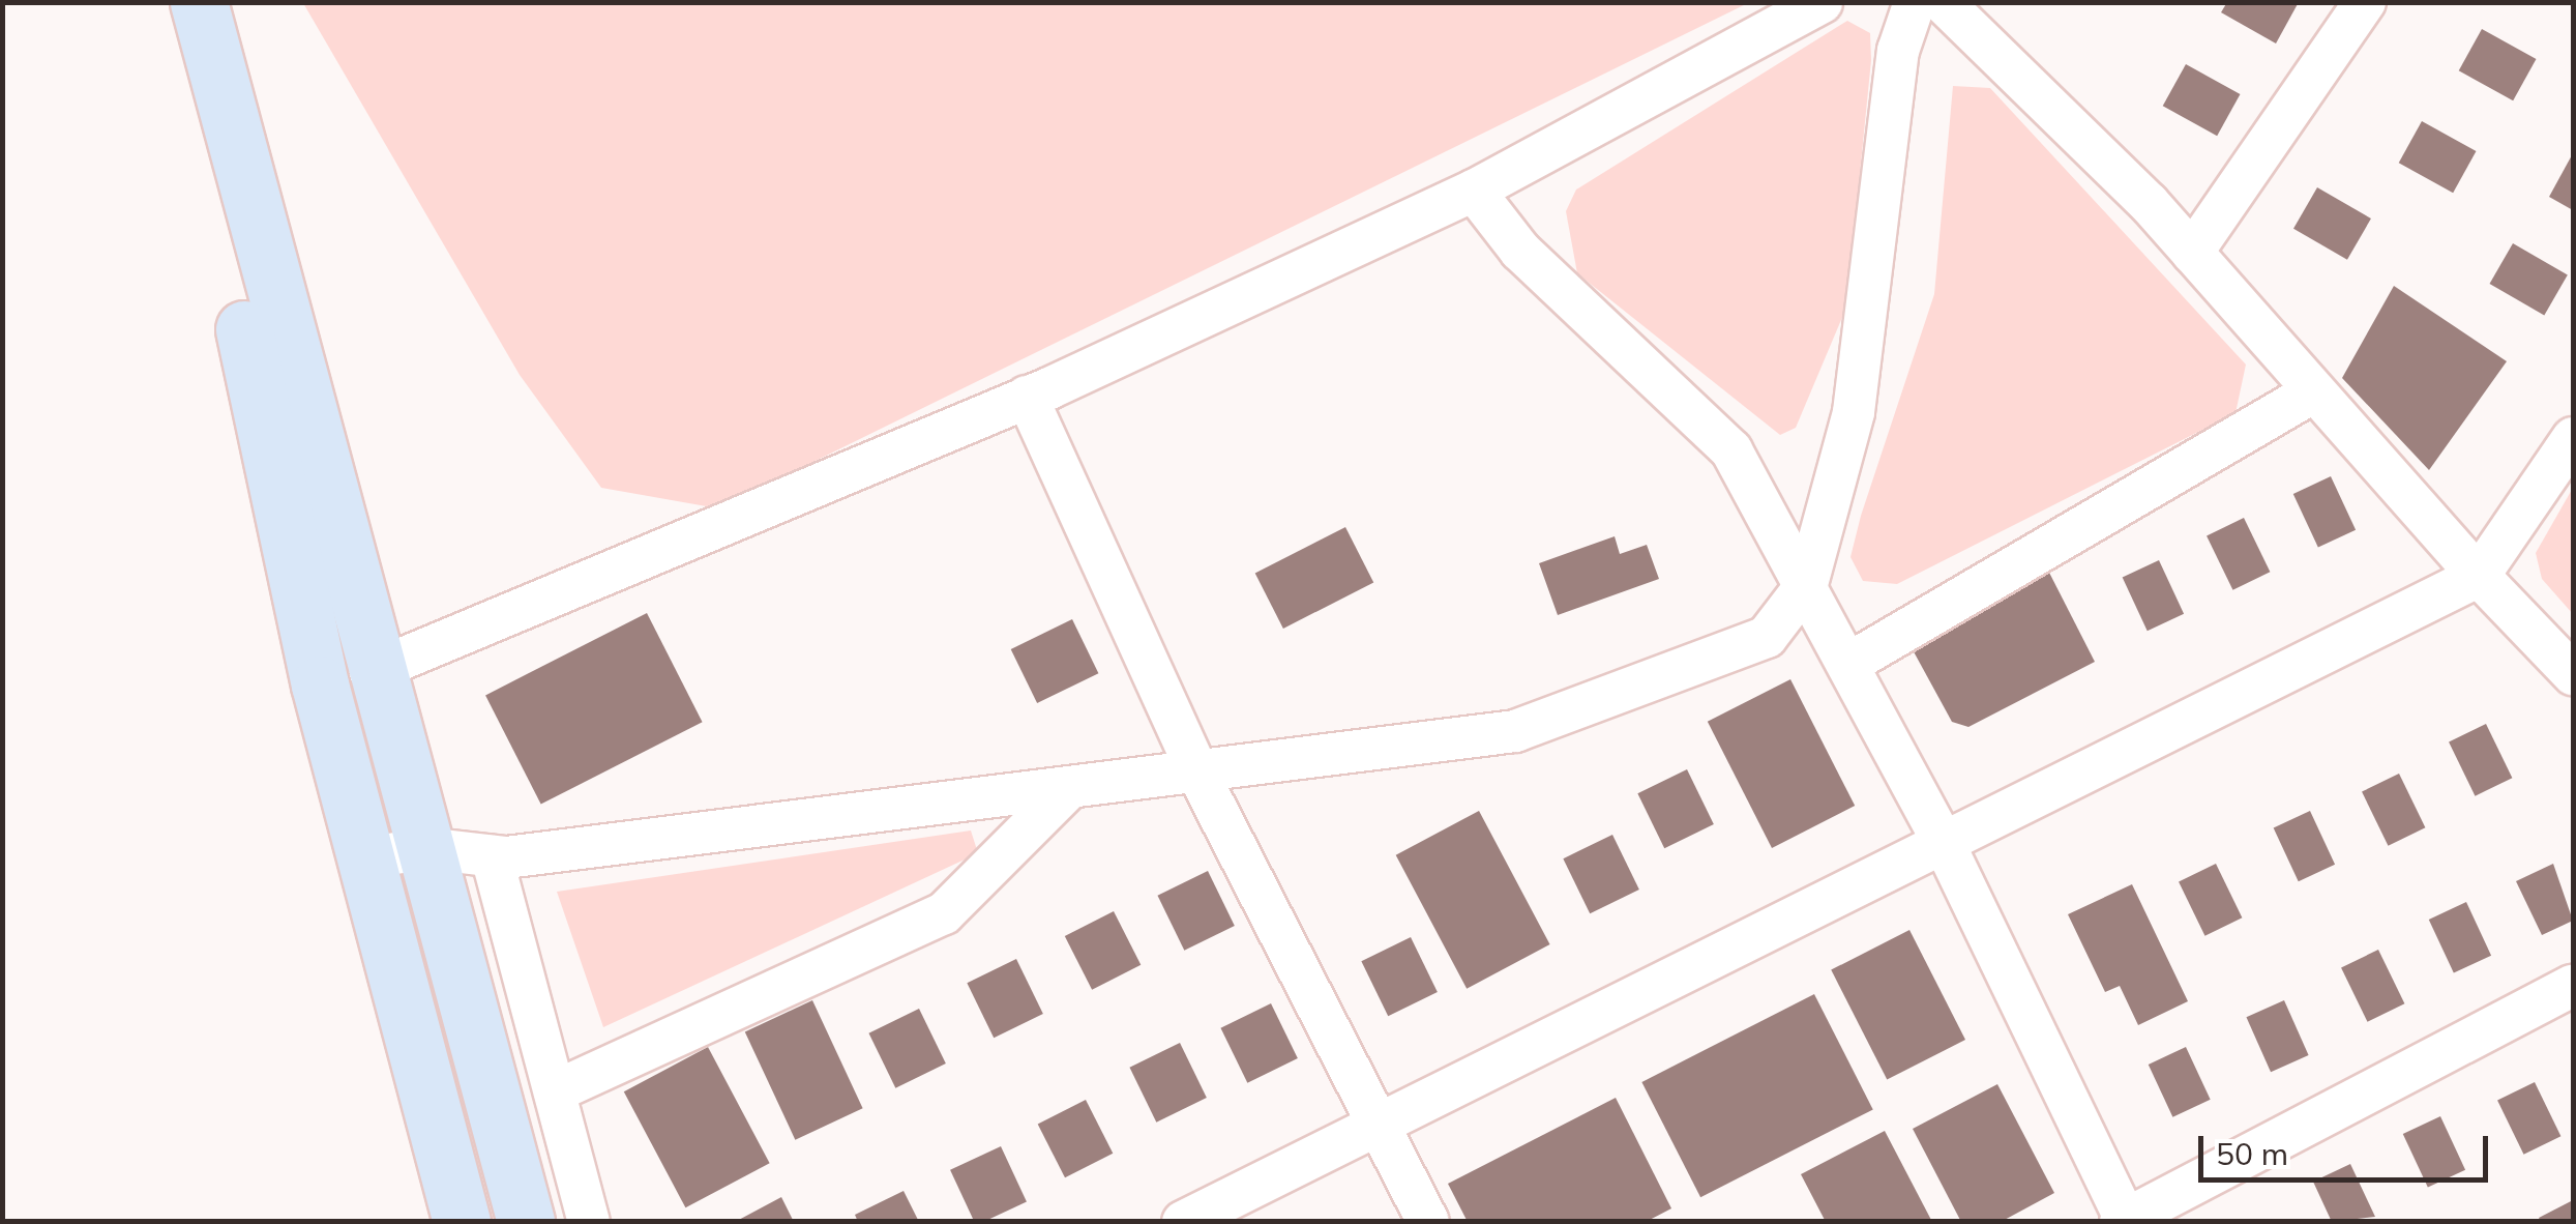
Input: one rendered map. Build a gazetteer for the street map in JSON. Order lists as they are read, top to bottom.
{
  "scale_bar": "50 m"
}
